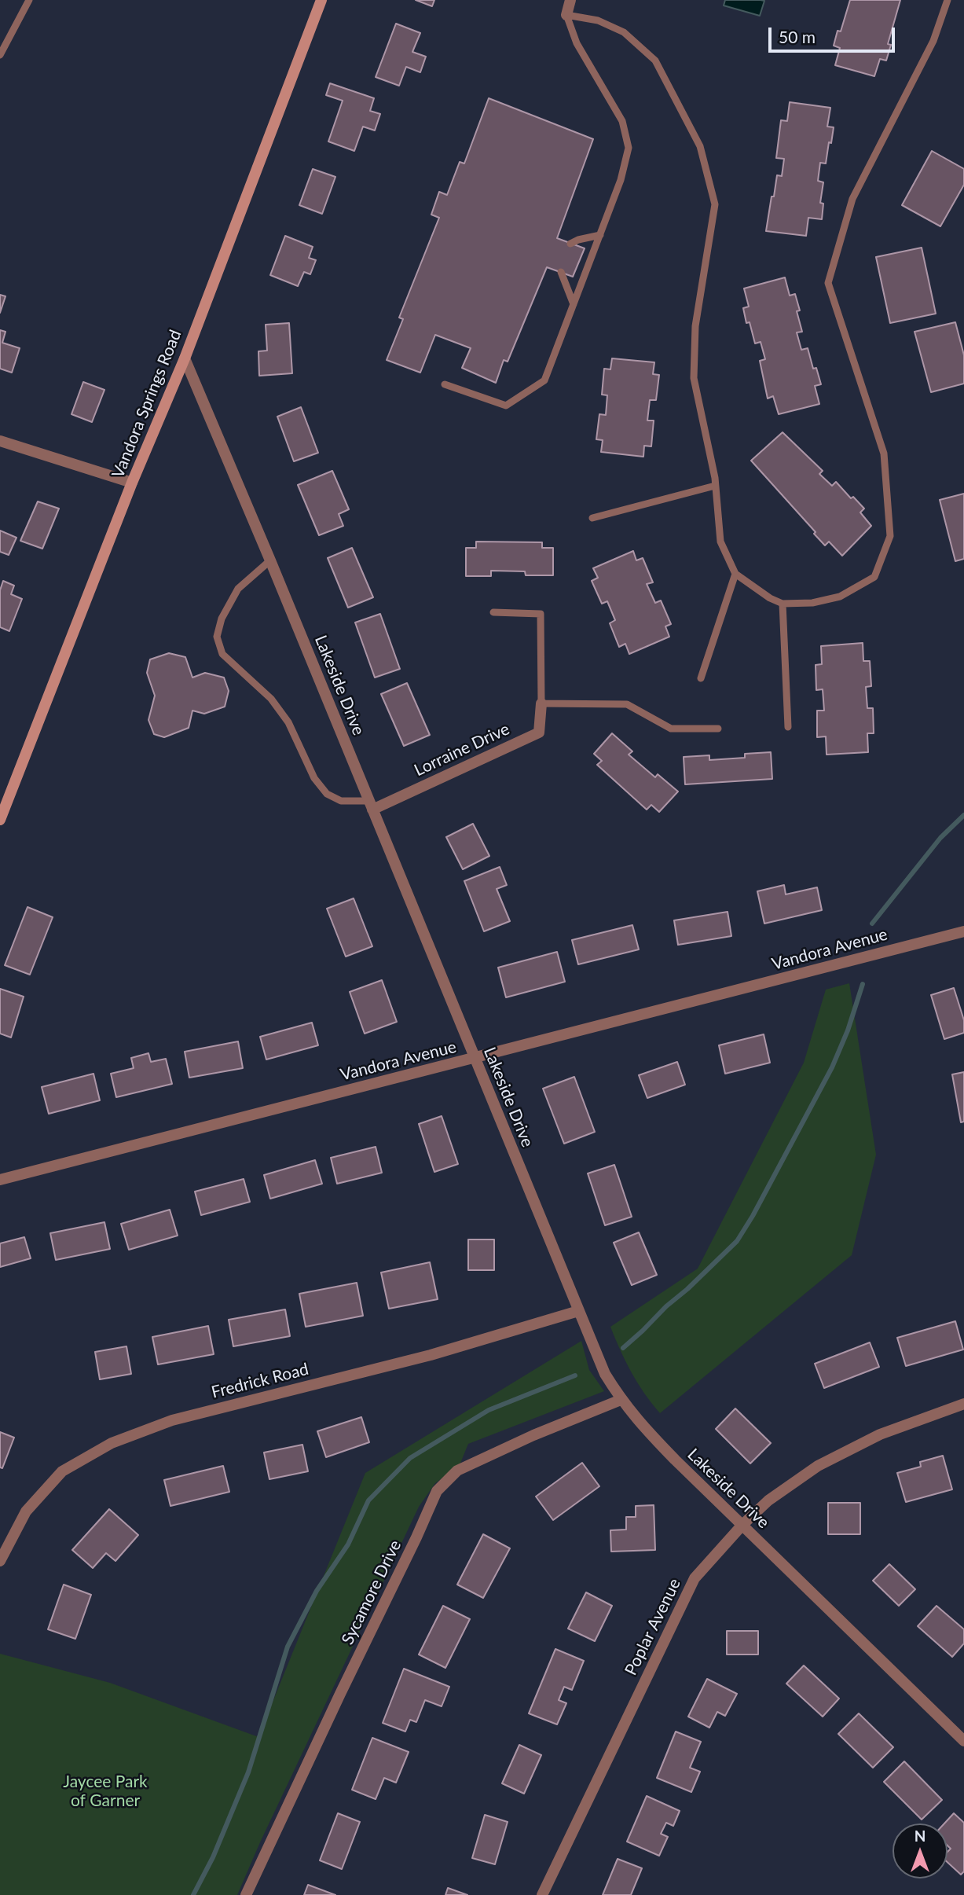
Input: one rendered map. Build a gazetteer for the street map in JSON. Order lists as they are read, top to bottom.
{
  "streets": {
    "street": [
      "Vandora Springs Road",
      "Lakeside Drive",
      "Lorraine Drive",
      "Vandora Avenue",
      "Fredrick Road",
      "Sycamore Drive",
      "Poplar Avenue"
    ]
  },
  "crossings": [
    ["Vandora Springs Road", "Lakeside Drive"],
    ["Lakeside Drive", "Lorraine Drive"],
    ["Lakeside Drive", "Vandora Avenue"],
    ["Lakeside Drive", "Fredrick Road"],
    ["Lakeside Drive", "Sycamore Drive"],
    ["Lakeside Drive", "Poplar Avenue"]
  ],
  "parks": ["Jaycee Park of Garner"],
  "scale_bar": "50 m",
  "north": "top"
}
